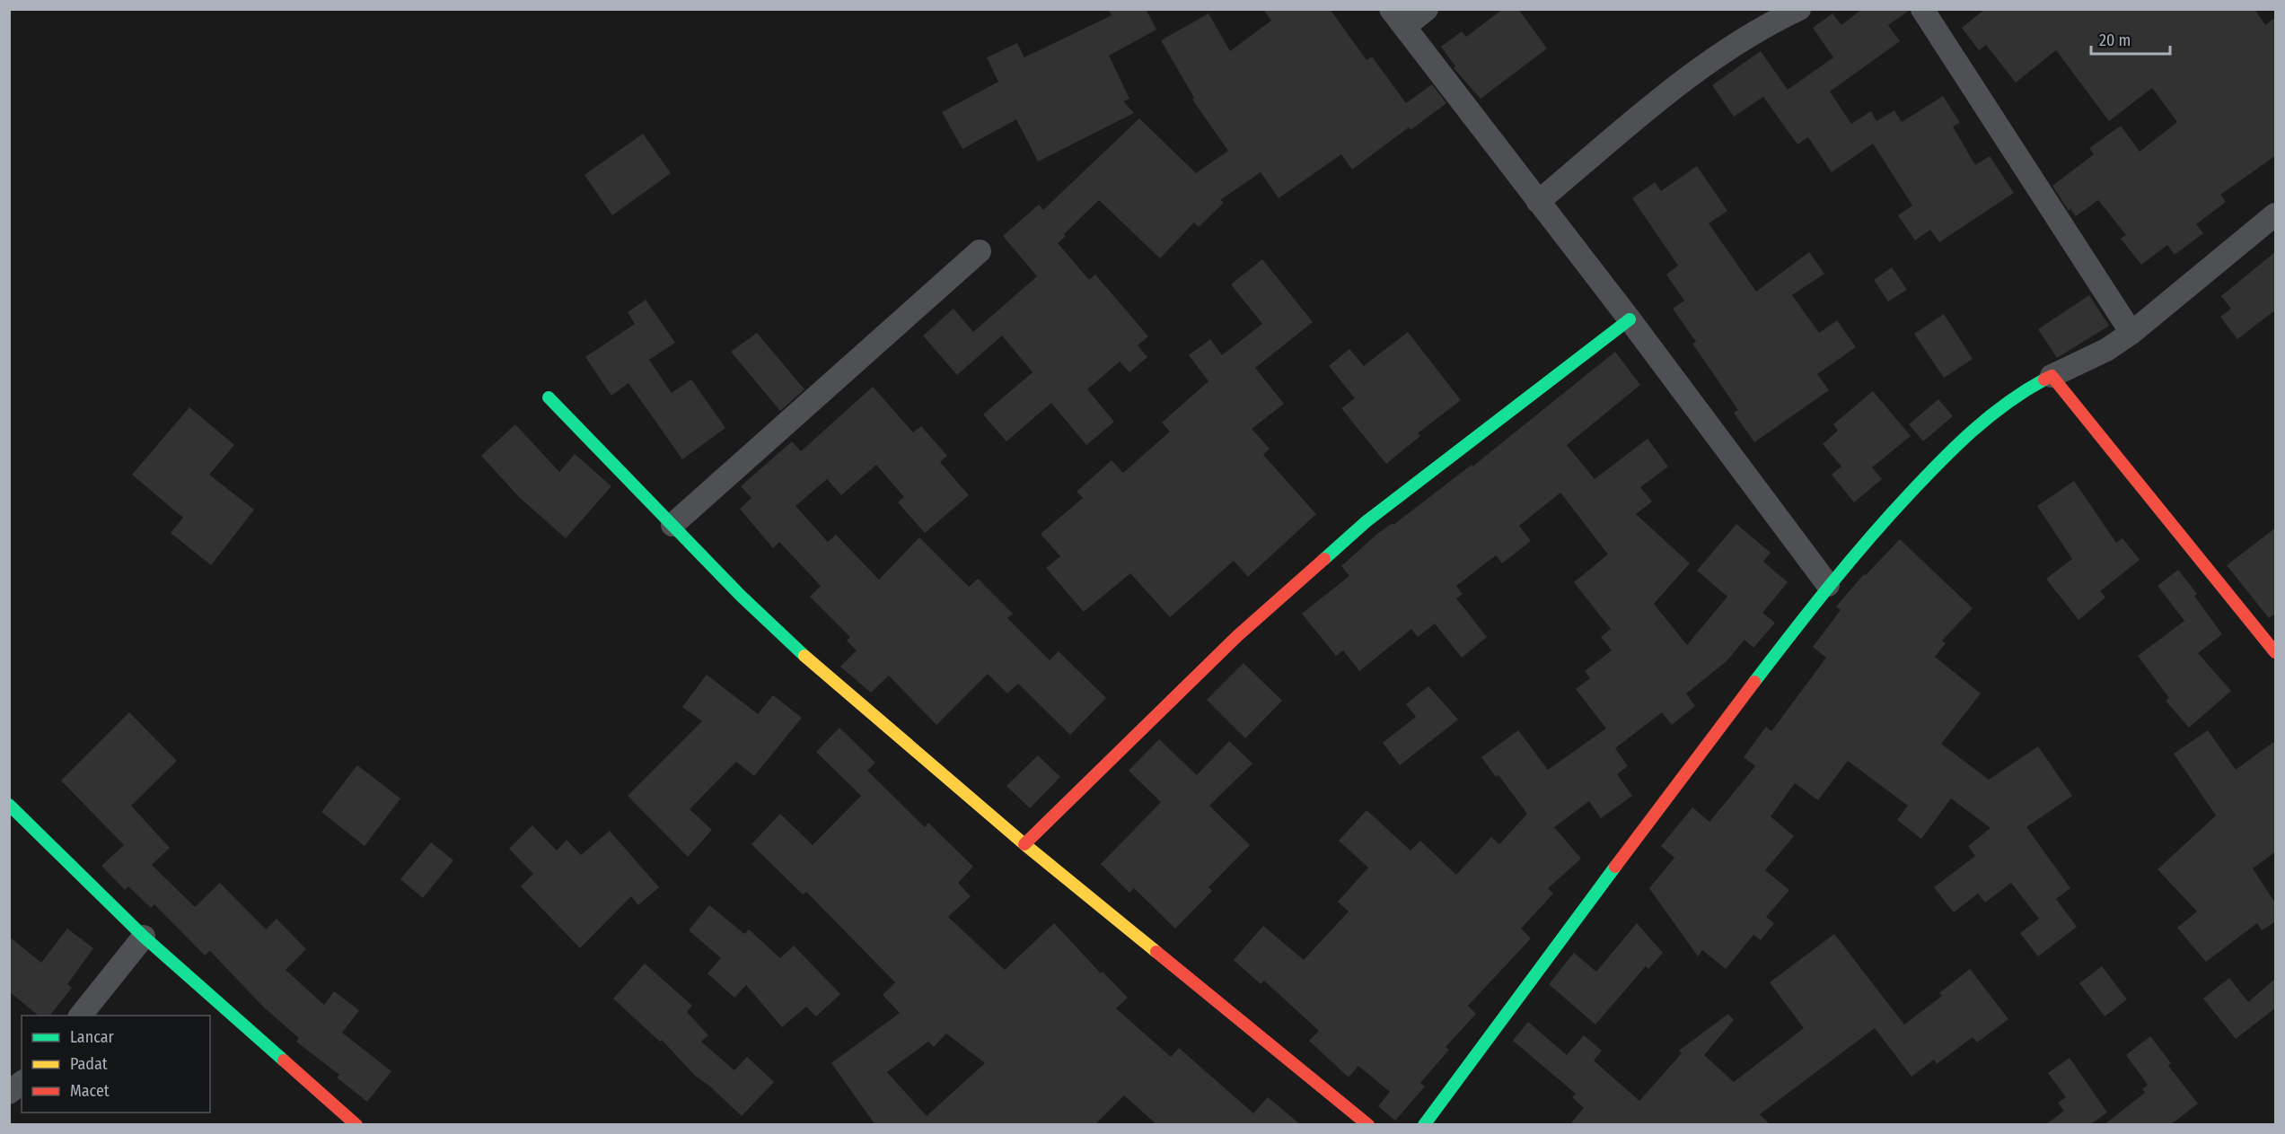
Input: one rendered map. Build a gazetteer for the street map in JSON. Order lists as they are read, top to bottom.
{
  "legend": ["Lancar", "Padat", "Macet"],
  "scale_bar": "20 m"
}
